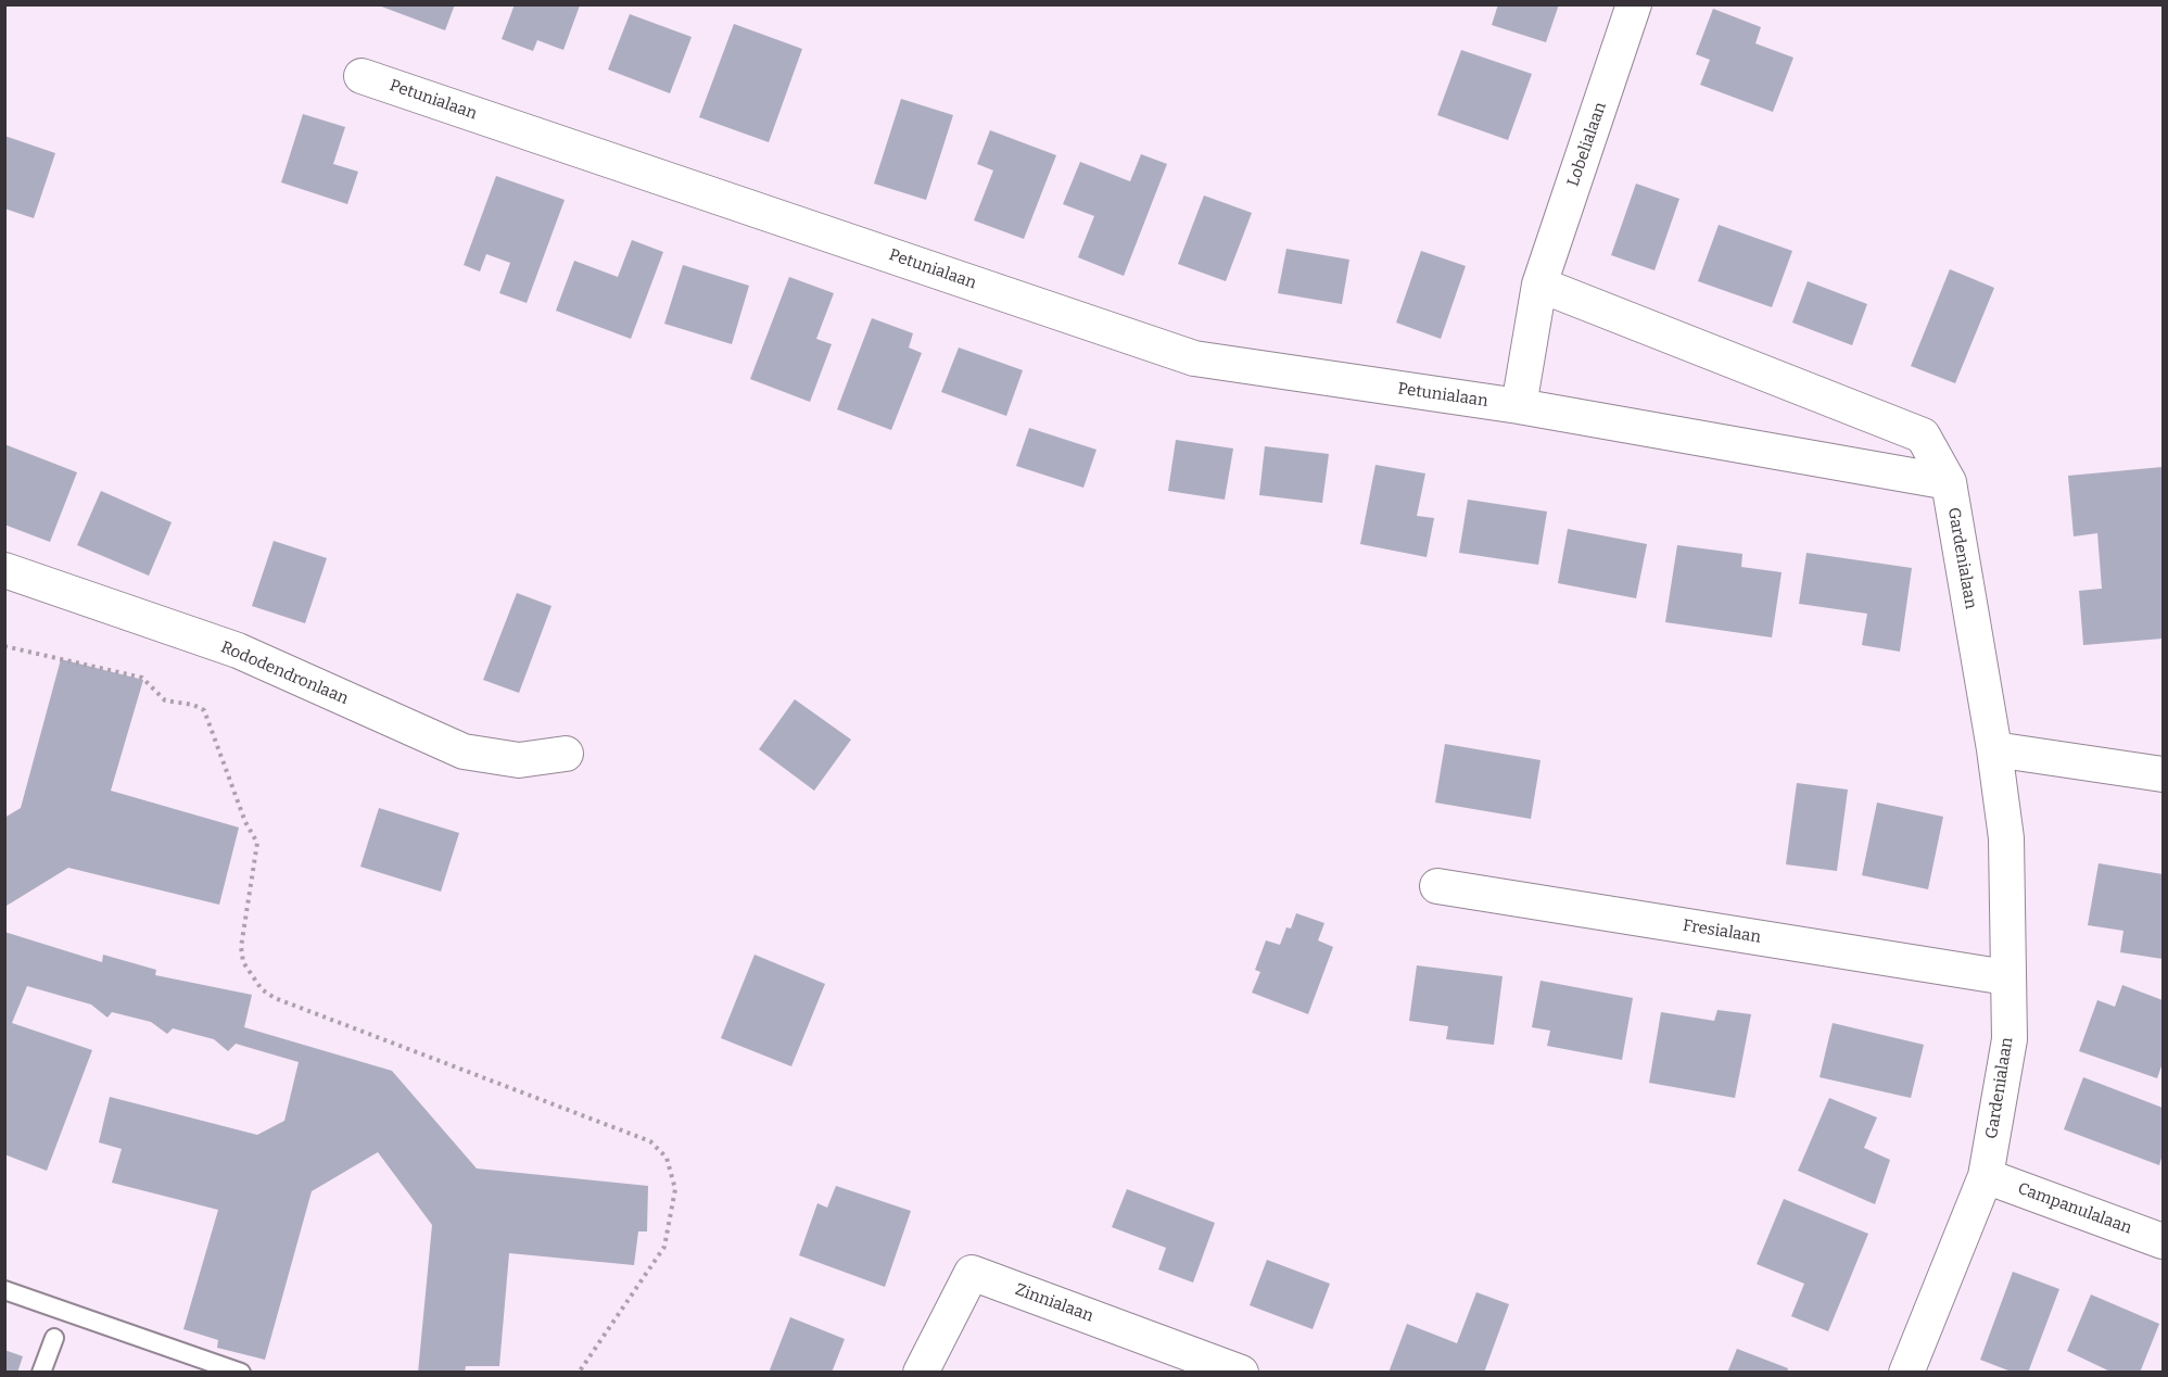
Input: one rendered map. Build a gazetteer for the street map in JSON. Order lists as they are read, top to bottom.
{
  "streets": {
    "street": [
      "Petunialaan",
      "Lobelialaan",
      "Gardenialaan",
      "Rododendronlaan",
      "Fresialaan",
      "Campanulalaan",
      "Zinnialaan"
    ]
  },
  "crossings": [
    ["Petunialaan", "Gardenialaan"],
    ["Gardenialaan", "Fresialaan"],
    ["Gardenialaan", "Campanulalaan"]
  ]
}
